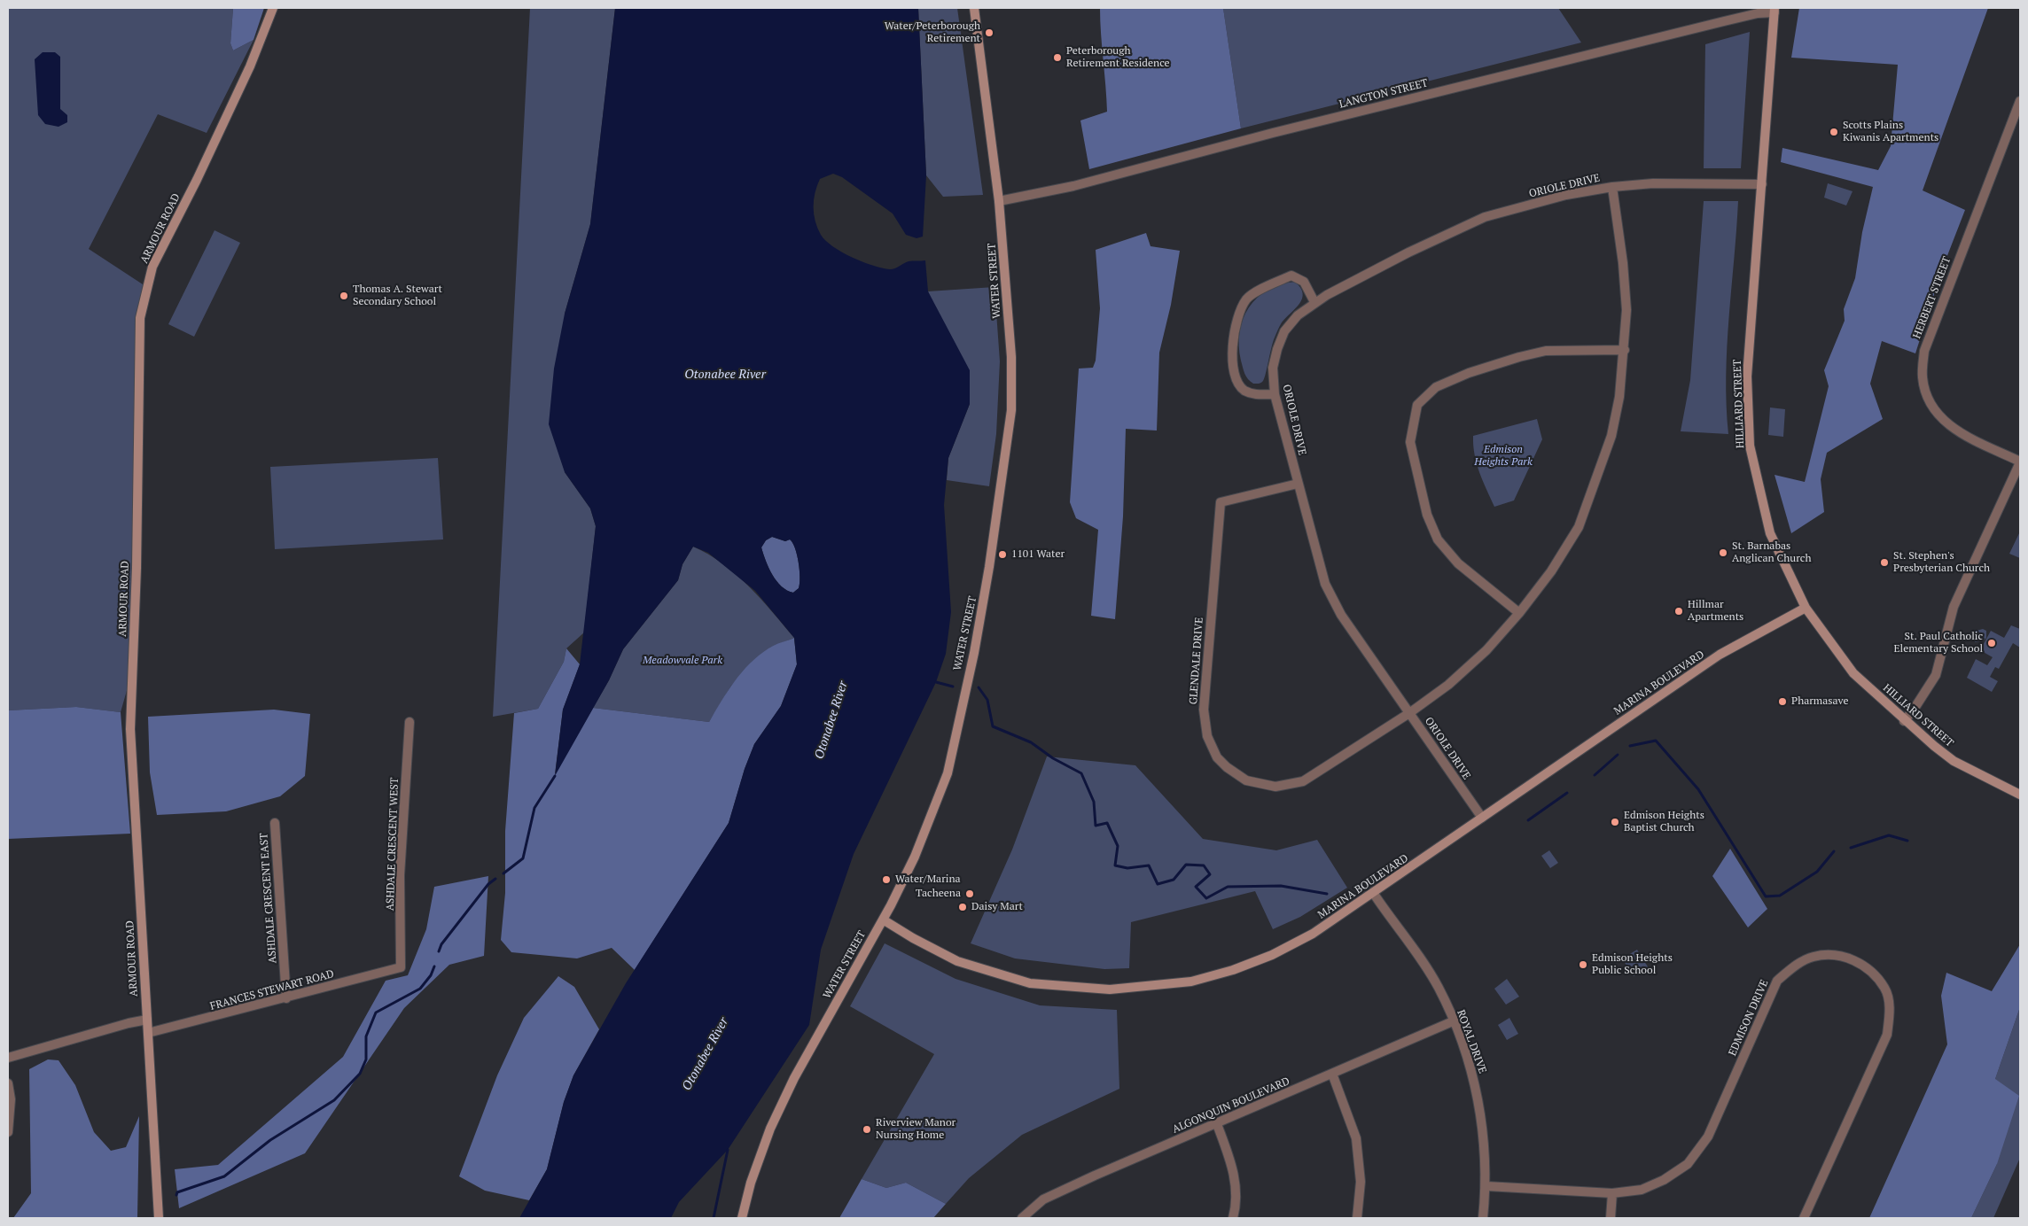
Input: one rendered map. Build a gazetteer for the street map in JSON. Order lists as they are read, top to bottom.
{
  "streets": {
    "main road": [
      "ARMOUR ROAD",
      "WATER STREET",
      "HILLIARD STREET",
      "MARINA BOULEVARD"
    ],
    "street": [
      "LANGTON STREET",
      "ORIOLE DRIVE",
      "HERBERT STREET",
      "GLENDALE DRIVE",
      "ASHDALE CRESCENT WEST",
      "ASHDALE CRESCENT EAST",
      "FRANCES STEWART ROAD",
      "EDMISON DRIVE",
      "ROYAL DRIVE",
      "ALGONQUIN BOULEVARD"
    ]
  },
  "crossings": [
    ["LANGTON STREET", "WATER STREET"],
    ["LANGTON STREET", "HILLIARD STREET"],
    ["ORIOLE DRIVE", "HILLIARD STREET"],
    ["ORIOLE DRIVE", "GLENDALE DRIVE"],
    ["ORIOLE DRIVE", "MARINA BOULEVARD"],
    ["ARMOUR ROAD", "FRANCES STEWART ROAD"],
    ["WATER STREET", "MARINA BOULEVARD"],
    ["HILLIARD STREET", "MARINA BOULEVARD"],
    ["MARINA BOULEVARD", "ROYAL DRIVE"],
    ["ASHDALE CRESCENT WEST", "FRANCES STEWART ROAD"],
    ["ASHDALE CRESCENT EAST", "FRANCES STEWART ROAD"],
    ["EDMISON DRIVE", "ROYAL DRIVE"],
    ["ROYAL DRIVE", "ALGONQUIN BOULEVARD"]
  ],
  "water": ["Otonabee River"],
  "parks": ["Edmison Heights Park", "Meadowvale Park"],
  "places": [
    "Water/Peterborough Retirement",
    "Peterborough Retirement Residence",
    "Scotts Plains Kiwanis Apartments",
    "Thomas A. Stewart Secondary School",
    "St. Barnabas Anglican Church",
    "1101 Water",
    "St. Stephen's Presbyterian Church",
    "Hillmar Apartments",
    "St. Paul Catholic Elementary School",
    "Pharmasave",
    "Edmison Heights Baptist Church",
    "Water/Marina",
    "Tacheena",
    "Daisy Mart",
    "Edmison Heights Public School",
    "Riverview Manor Nursing Home"
  ]
}
